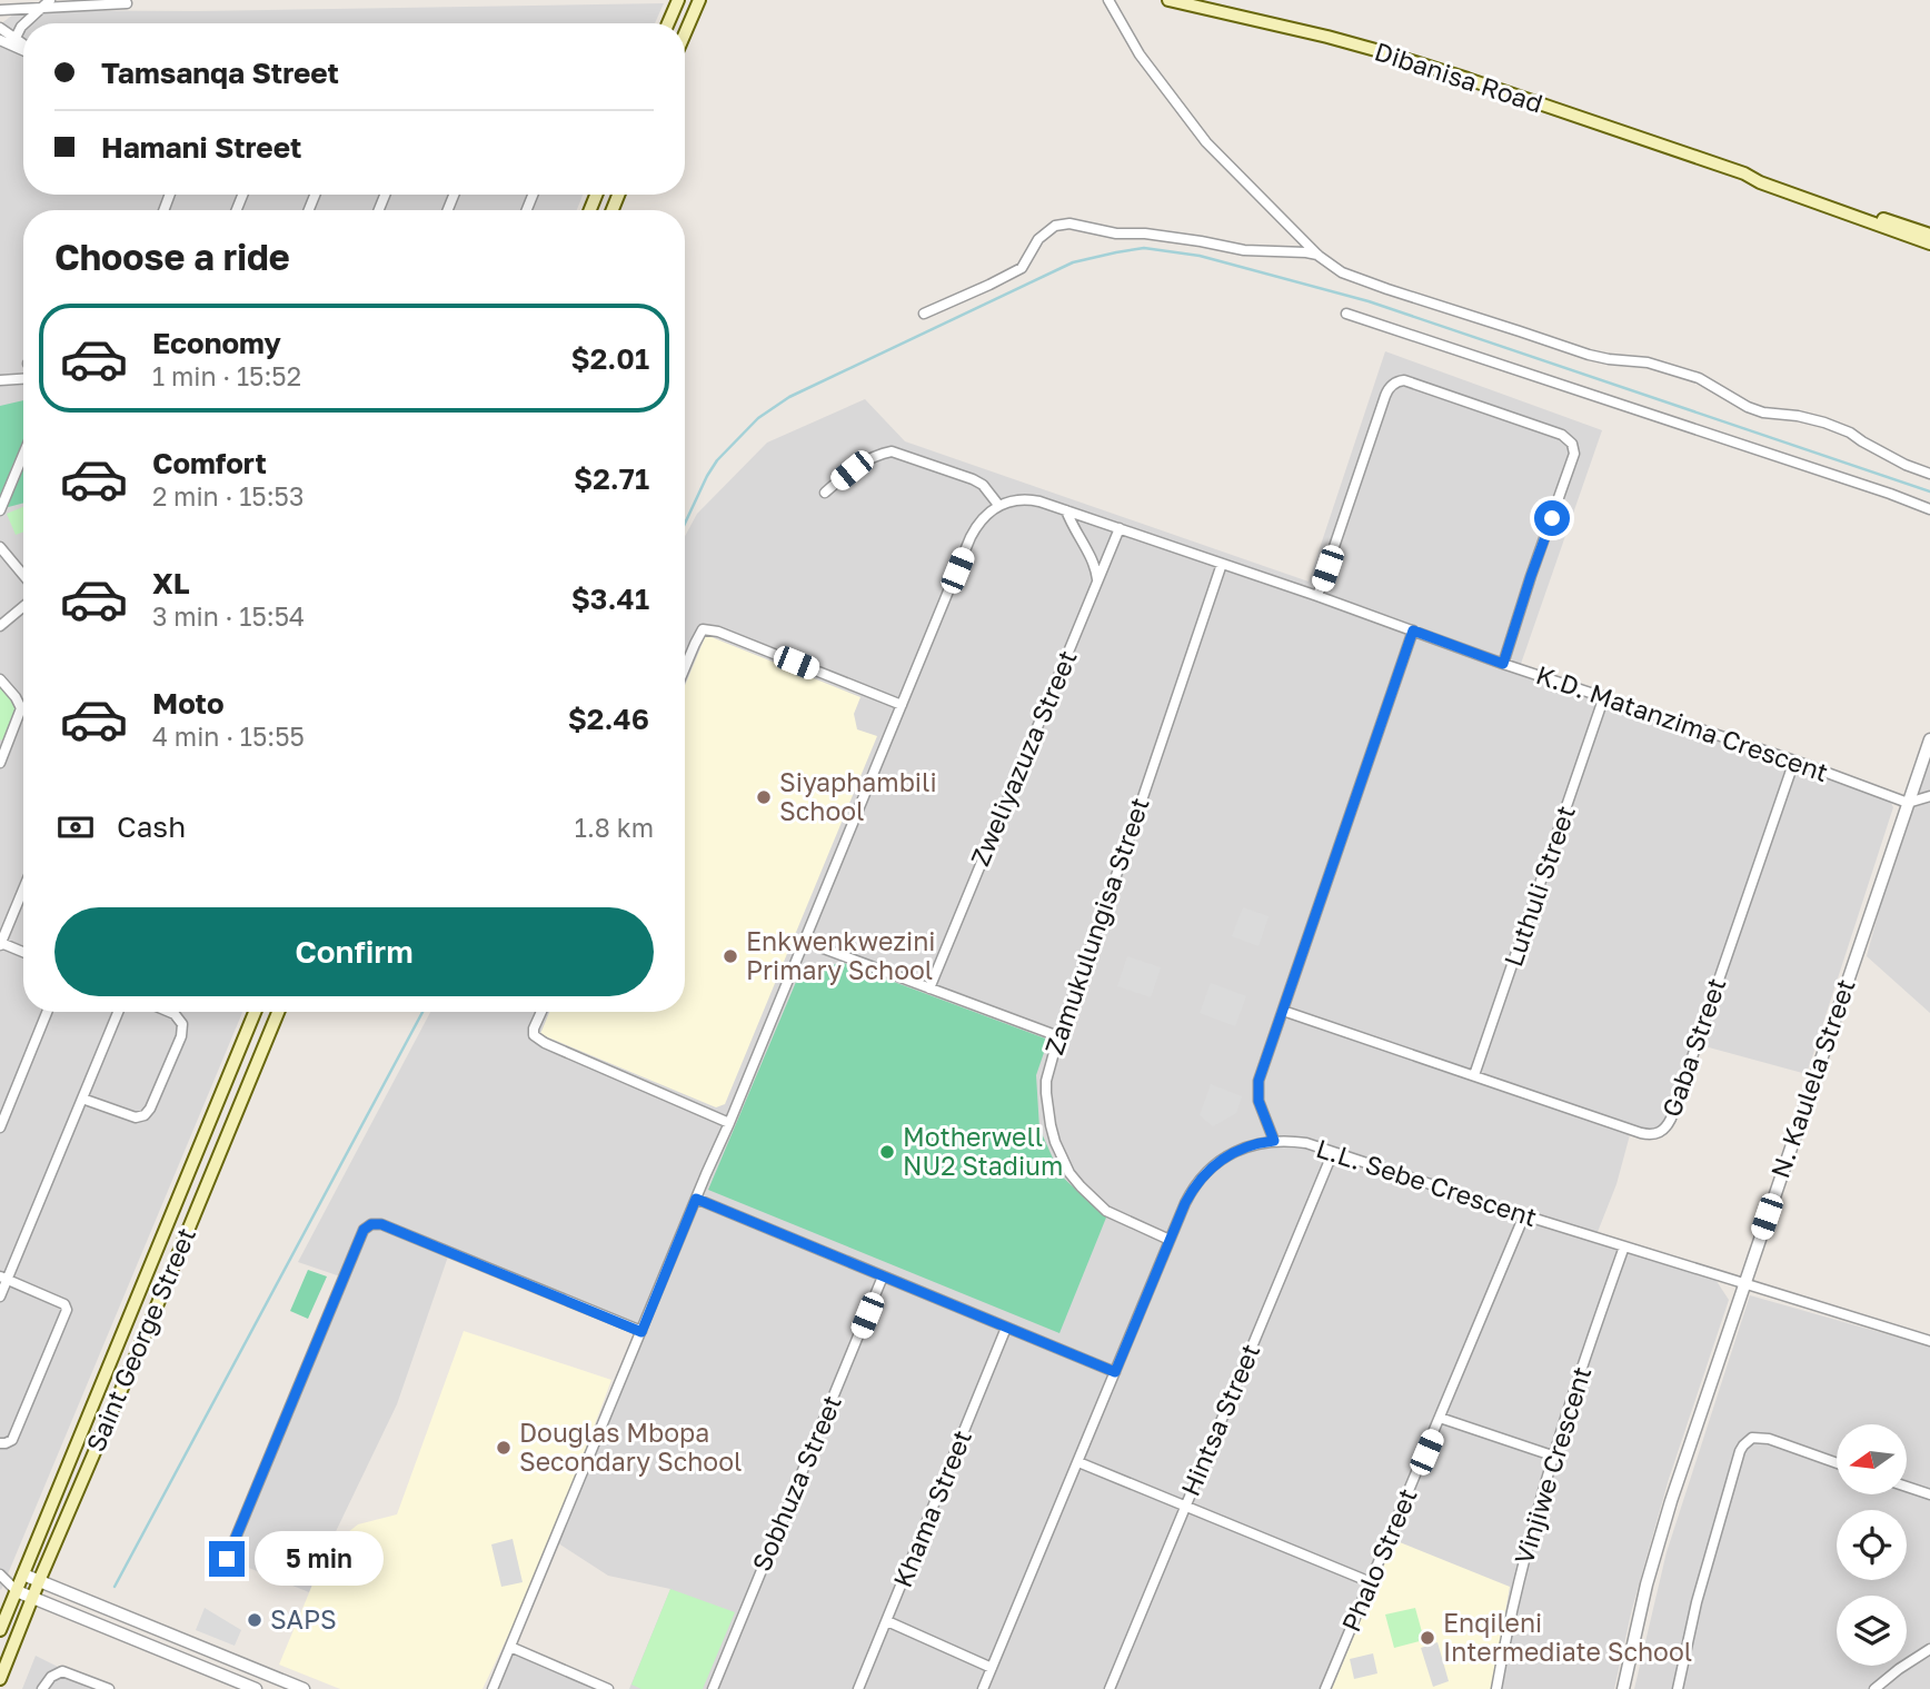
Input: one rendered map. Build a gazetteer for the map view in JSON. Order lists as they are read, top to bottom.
{
  "streets": {
    "main road": ["Dibanisa Road", "Saint George Street"],
    "street": [
      "K.D. Matanzima Crescent",
      "Zweliyazuza Street",
      "Luthuli Street",
      "Zamukulungisa Street",
      "Gaba Street",
      "N. Kaulela Street",
      "L.L. Sebe Crescent",
      "Hintsa Street",
      "Vinjiwe Crescent",
      "Sobhuza Street",
      "Khama Street",
      "Phalo Street"
    ]
  },
  "crossings": [
    ["K.D. Matanzima Crescent", "Zweliyazuza Street"],
    ["K.D. Matanzima Crescent", "Luthuli Street"],
    ["K.D. Matanzima Crescent", "Zamukulungisa Street"],
    ["K.D. Matanzima Crescent", "Gaba Street"],
    ["K.D. Matanzima Crescent", "N. Kaulela Street"],
    ["Luthuli Street", "Gaba Street"],
    ["Zamukulungisa Street", "L.L. Sebe Crescent"],
    ["N. Kaulela Street", "L.L. Sebe Crescent"],
    ["L.L. Sebe Crescent", "Hintsa Street"],
    ["L.L. Sebe Crescent", "Vinjiwe Crescent"],
    ["L.L. Sebe Crescent", "Phalo Street"]
  ],
  "places": [
    "Siyaphambili School",
    "Enkwenkwezini Primary School",
    "Motherwell NU2 Stadium",
    "Douglas Mbopa Secondary School",
    "SAPS",
    "Enqileni Intermediate School"
  ],
  "north": "left",
  "page": {
    "banner": ["Tamsanqa Street", "Hamani Street"],
    "heading": "Choose a ride",
    "list": [
      {
        "name": "Economy",
        "note": "1 min · 15:52",
        "value": "$2.01"
      },
      {
        "name": "Comfort",
        "note": "2 min · 15:53",
        "value": "$2.71"
      },
      {
        "name": "XL",
        "note": "3 min · 15:54",
        "value": "$3.41"
      },
      {
        "name": "Moto",
        "note": "4 min · 15:55",
        "value": "$2.46"
      }
    ],
    "pay": ["Cash", "1.8 km"],
    "buttons": "Confirm",
    "bubble": "5 min"
  }
}
